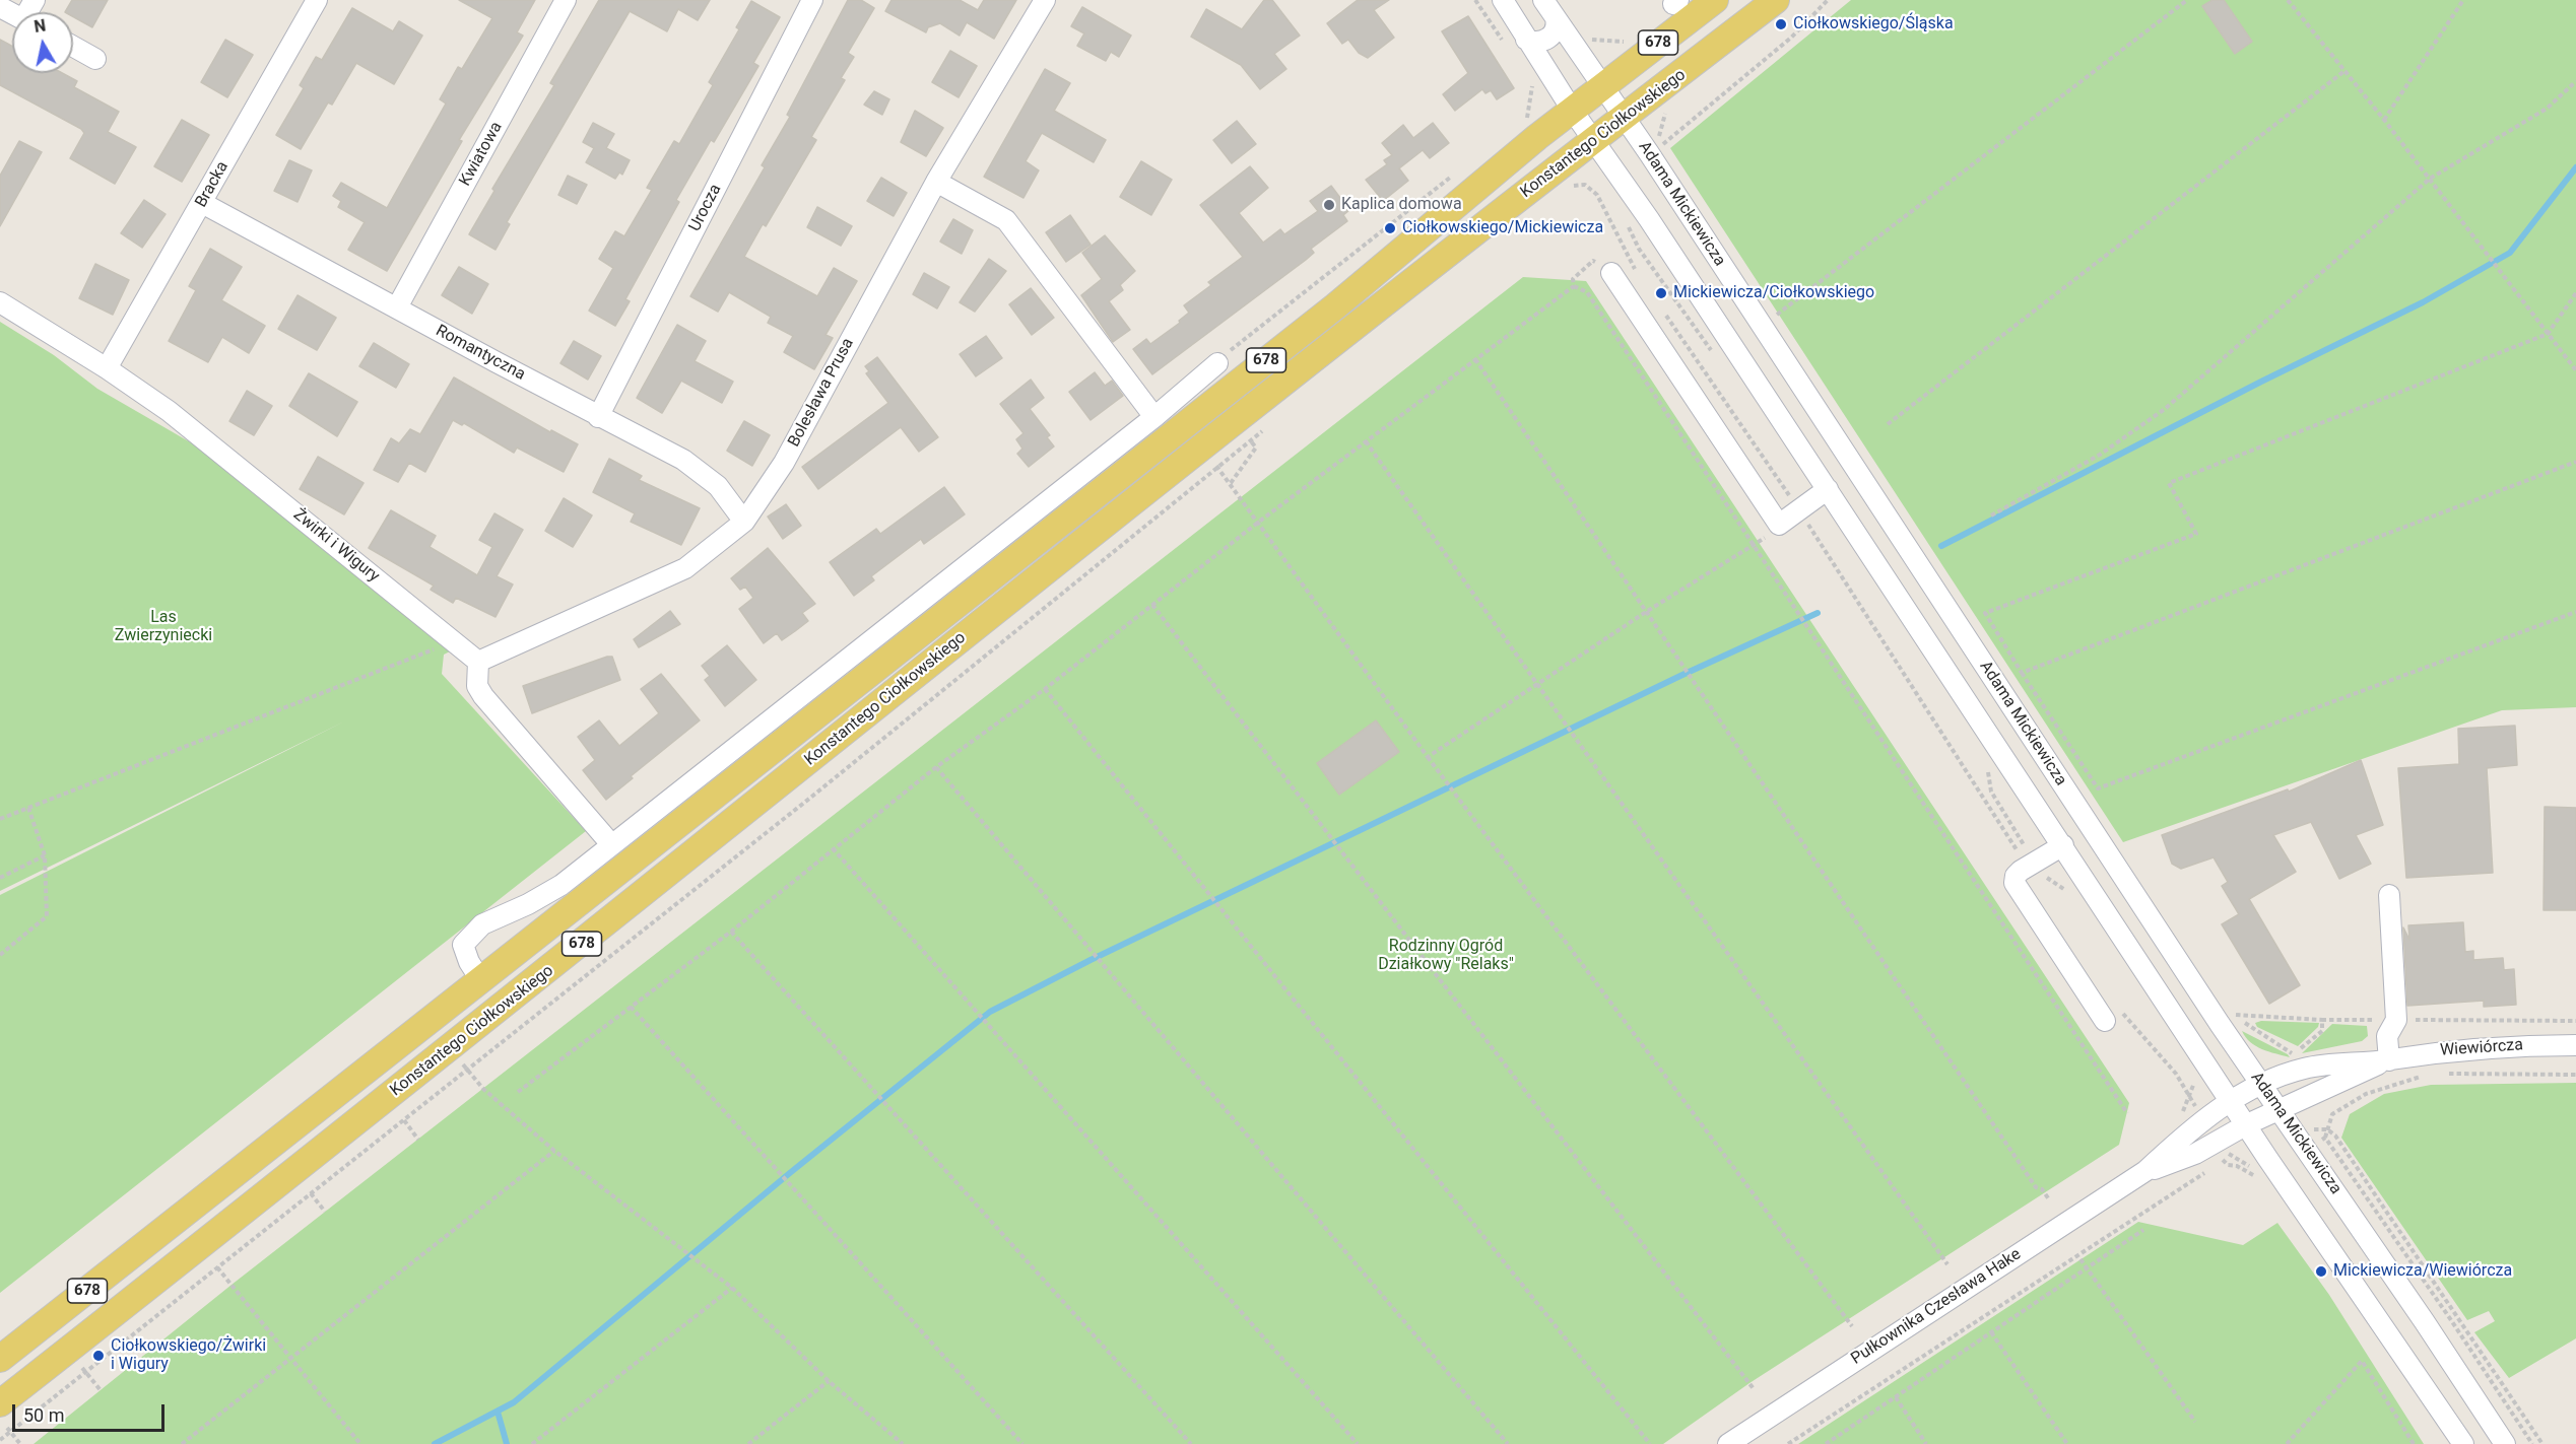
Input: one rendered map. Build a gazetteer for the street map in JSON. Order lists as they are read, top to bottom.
{
  "streets": {
    "main road": ["678", "Konstantego Ciołkowskiego"],
    "street": [
      "Kwiatowa",
      "Bracka",
      "Adama Mickiewicza",
      "Urocza",
      "Romantyczna",
      "Bolesława Prusa",
      "Żwirki i Wigury",
      "Wiewiórcza",
      "Pułkownika Czesława Hake"
    ]
  },
  "crossings": [
    ["Konstantego Ciołkowskiego", "Adama Mickiewicza"],
    ["Kwiatowa", "Romantyczna"],
    ["Bracka", "Romantyczna"],
    ["Bracka", "Żwirki i Wigury"],
    ["Adama Mickiewicza", "Wiewiórcza"],
    ["Adama Mickiewicza", "Pułkownika Czesława Hake"],
    ["Urocza", "Romantyczna"],
    ["Romantyczna", "Bolesława Prusa"],
    ["Bolesława Prusa", "Żwirki i Wigury"],
    ["Wiewiórcza", "Pułkownika Czesława Hake"]
  ],
  "parks": ["Las Zwierzyniecki", "Rodzinny Ogród Działkowy \"Relaks\""],
  "places": [
    "Ciołkowskiego/Śląska",
    "Kaplica domowa",
    "Ciołkowskiego/Mickiewicza",
    "Mickiewicza/Ciołkowskiego",
    "Mickiewicza/Wiewiórcza",
    "Ciołkowskiego/Żwirki i Wigury"
  ],
  "scale_bar": "50 m",
  "north": "top"
}
